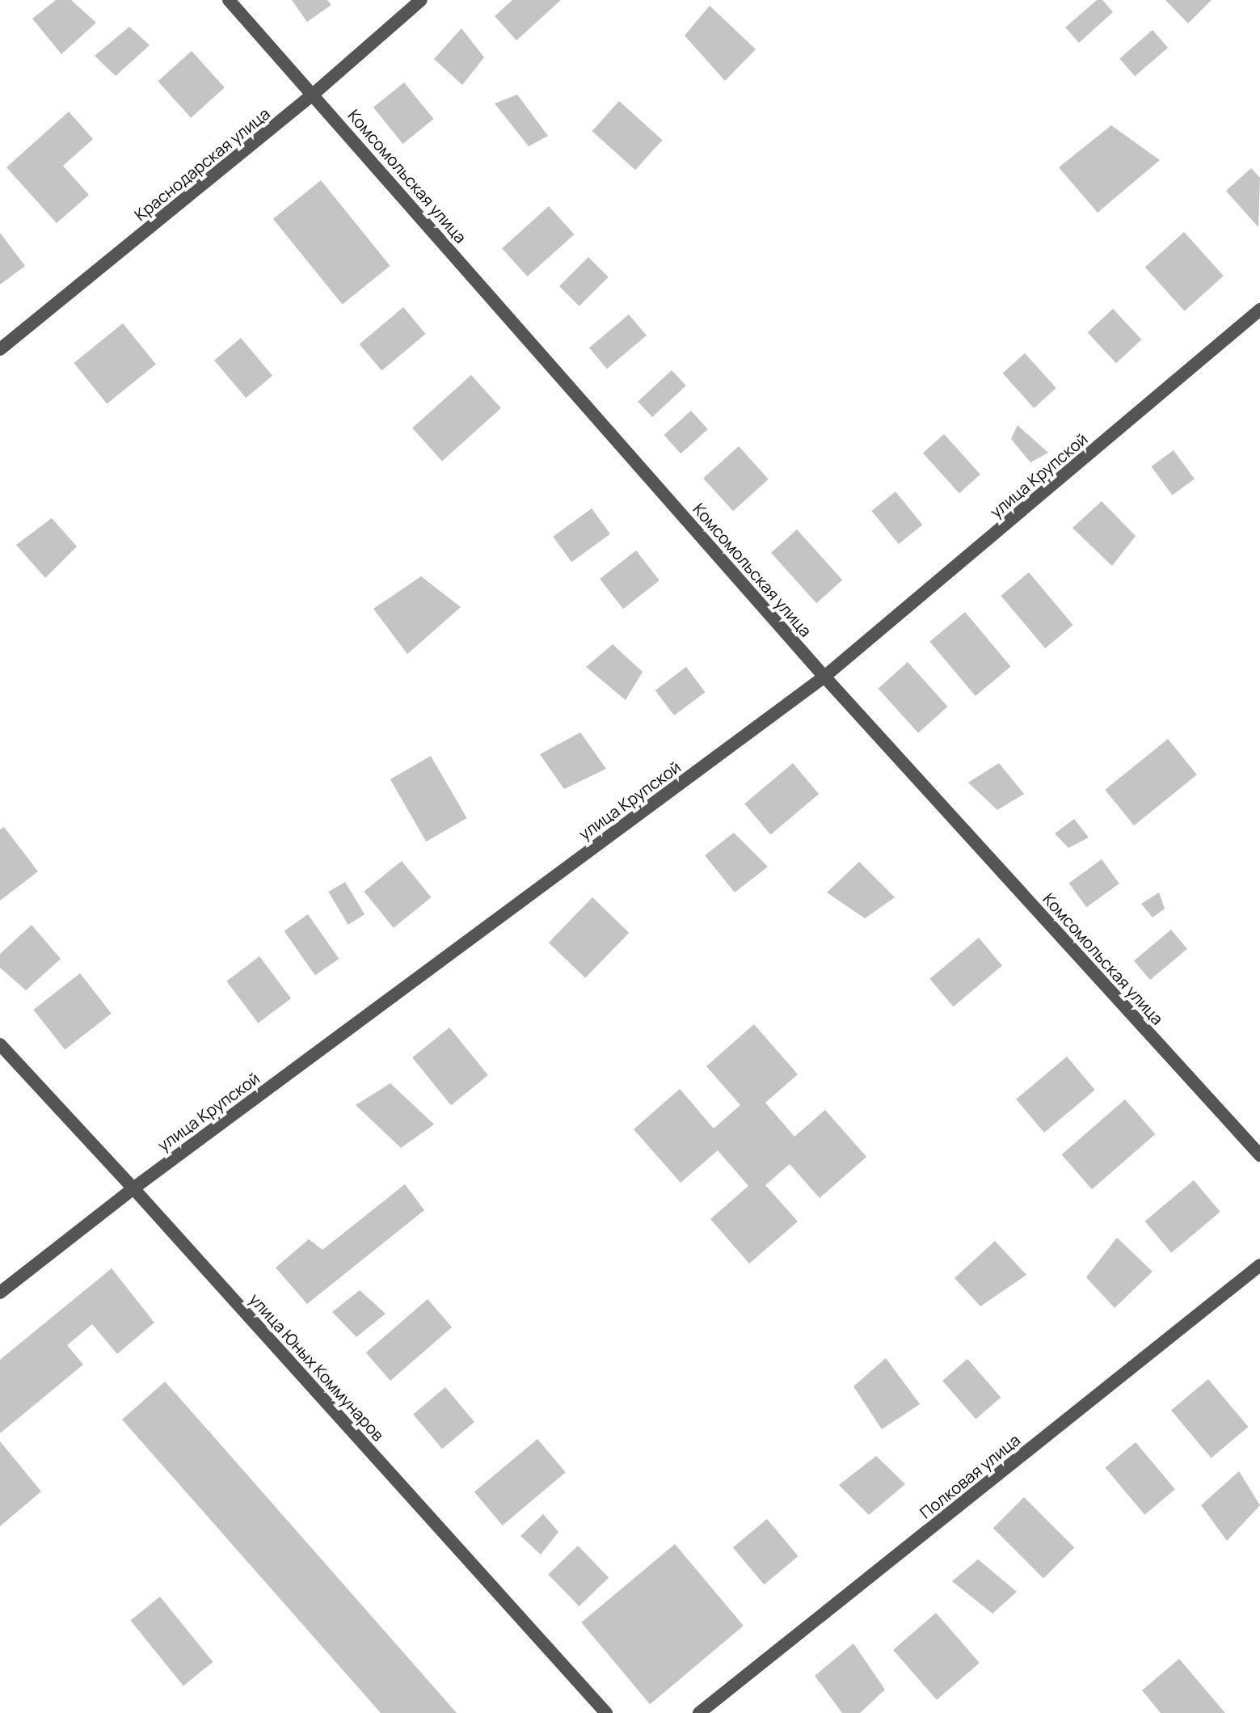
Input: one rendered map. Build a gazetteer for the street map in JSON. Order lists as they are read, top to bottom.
{
  "streets": {
    "street": [
      "Краснодарская улица",
      "Комсомольская улица",
      "улица Крупской",
      "улица Юных Коммунаров",
      "Полковая улица"
    ]
  },
  "crossings": [
    ["Краснодарская улица", "Комсомольская улица"],
    ["Комсомольская улица", "улица Крупской"],
    ["улица Крупской", "улица Юных Коммунаров"]
  ]
}
